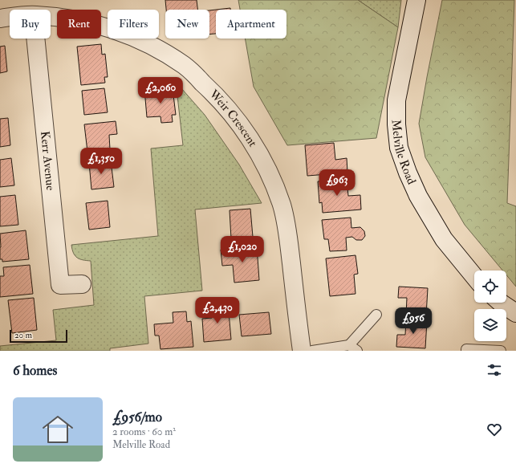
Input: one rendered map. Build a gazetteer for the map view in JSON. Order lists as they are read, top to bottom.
{
  "streets": {
    "street": ["Weir Crescent", "Melville Road", "Kerr Avenue"]
  },
  "scale_bar": "20 m",
  "page": {
    "chip": [
      "Buy",
      "Rent",
      "Filters",
      "New",
      "Apartment"
    ],
    "price": [
      "£2,060",
      "£1,350",
      "£963",
      "£1,020",
      "£2,430",
      "£956"
    ],
    "scale": "20 m",
    "heading": "6 homes",
    "list": [
      {
        "name": "£956/mo",
        "note": "2 rooms · 60 m² · Melville Road"
      }
    ]
  }
}
